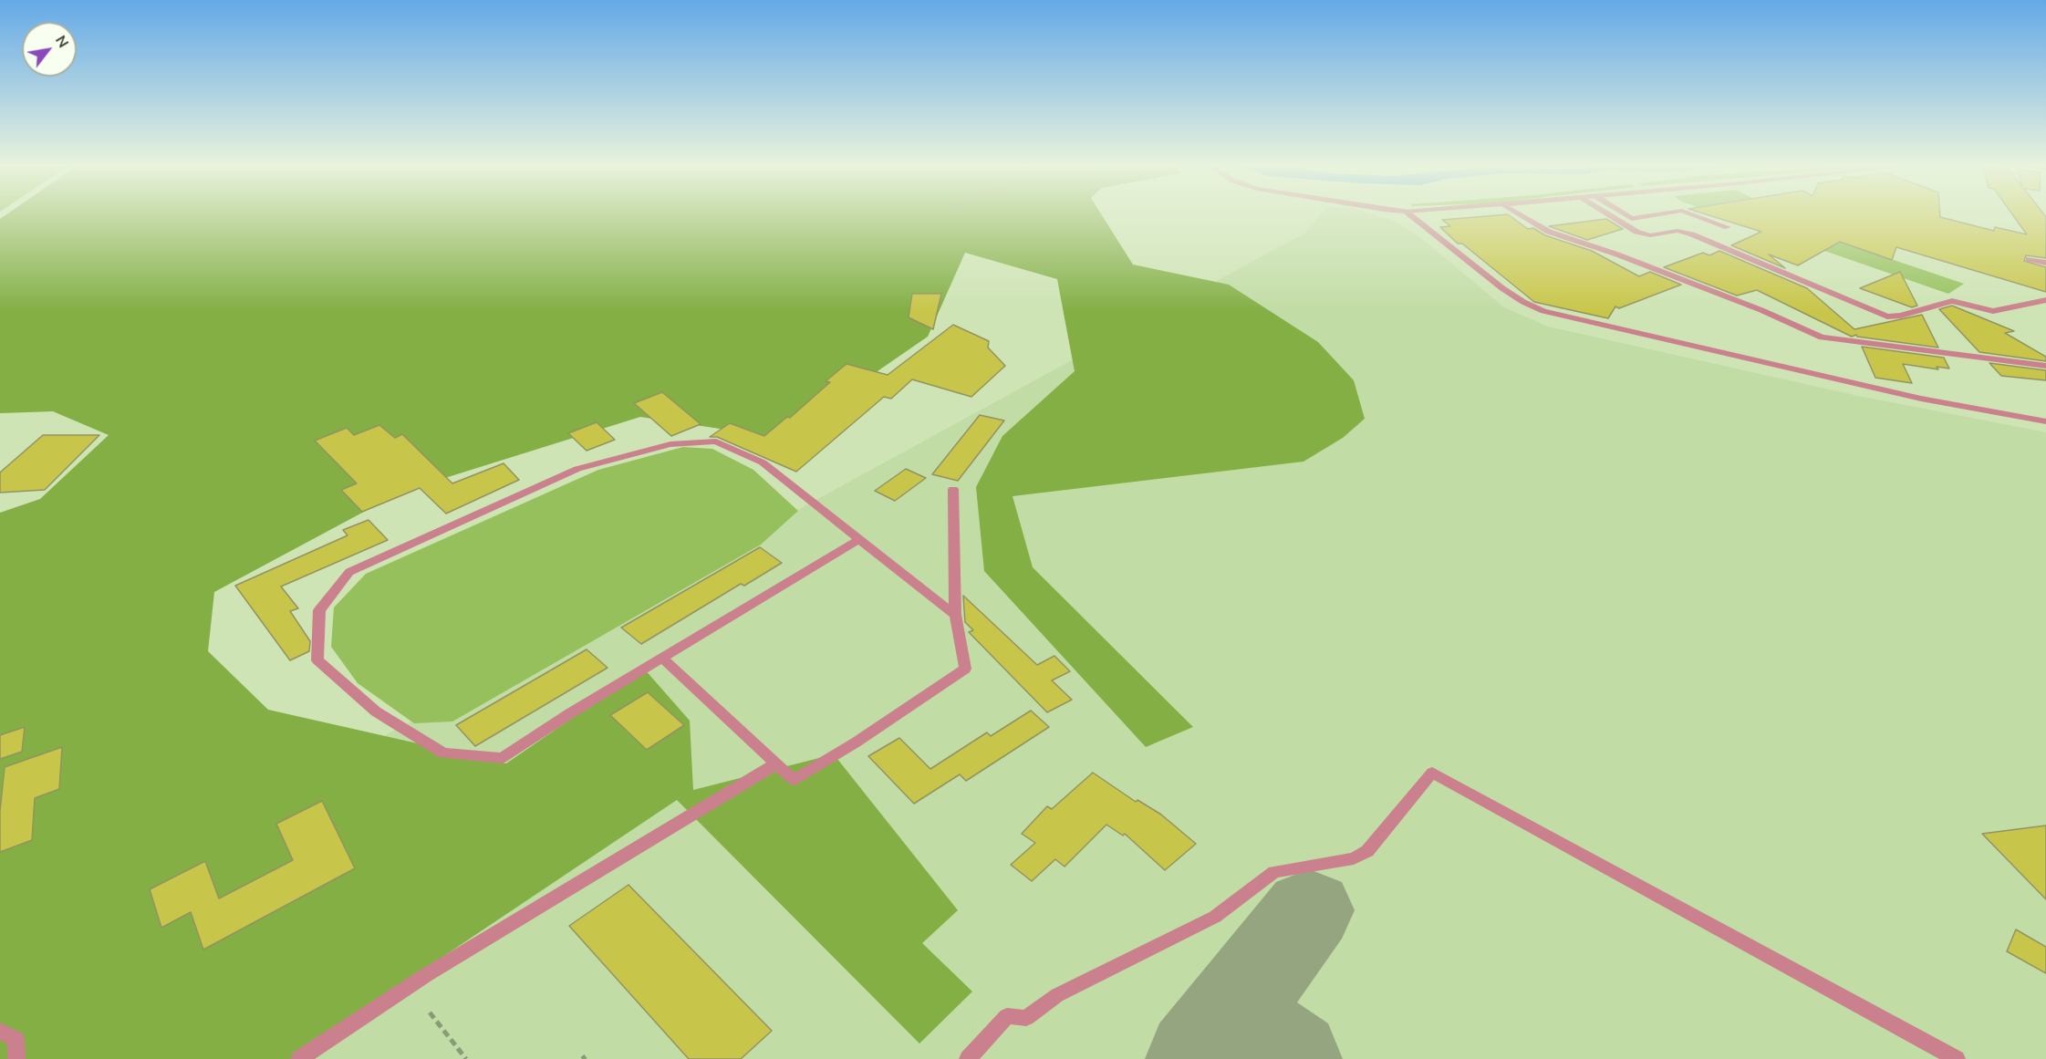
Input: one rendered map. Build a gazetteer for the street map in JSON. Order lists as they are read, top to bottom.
{
  "north": "top right"
}
